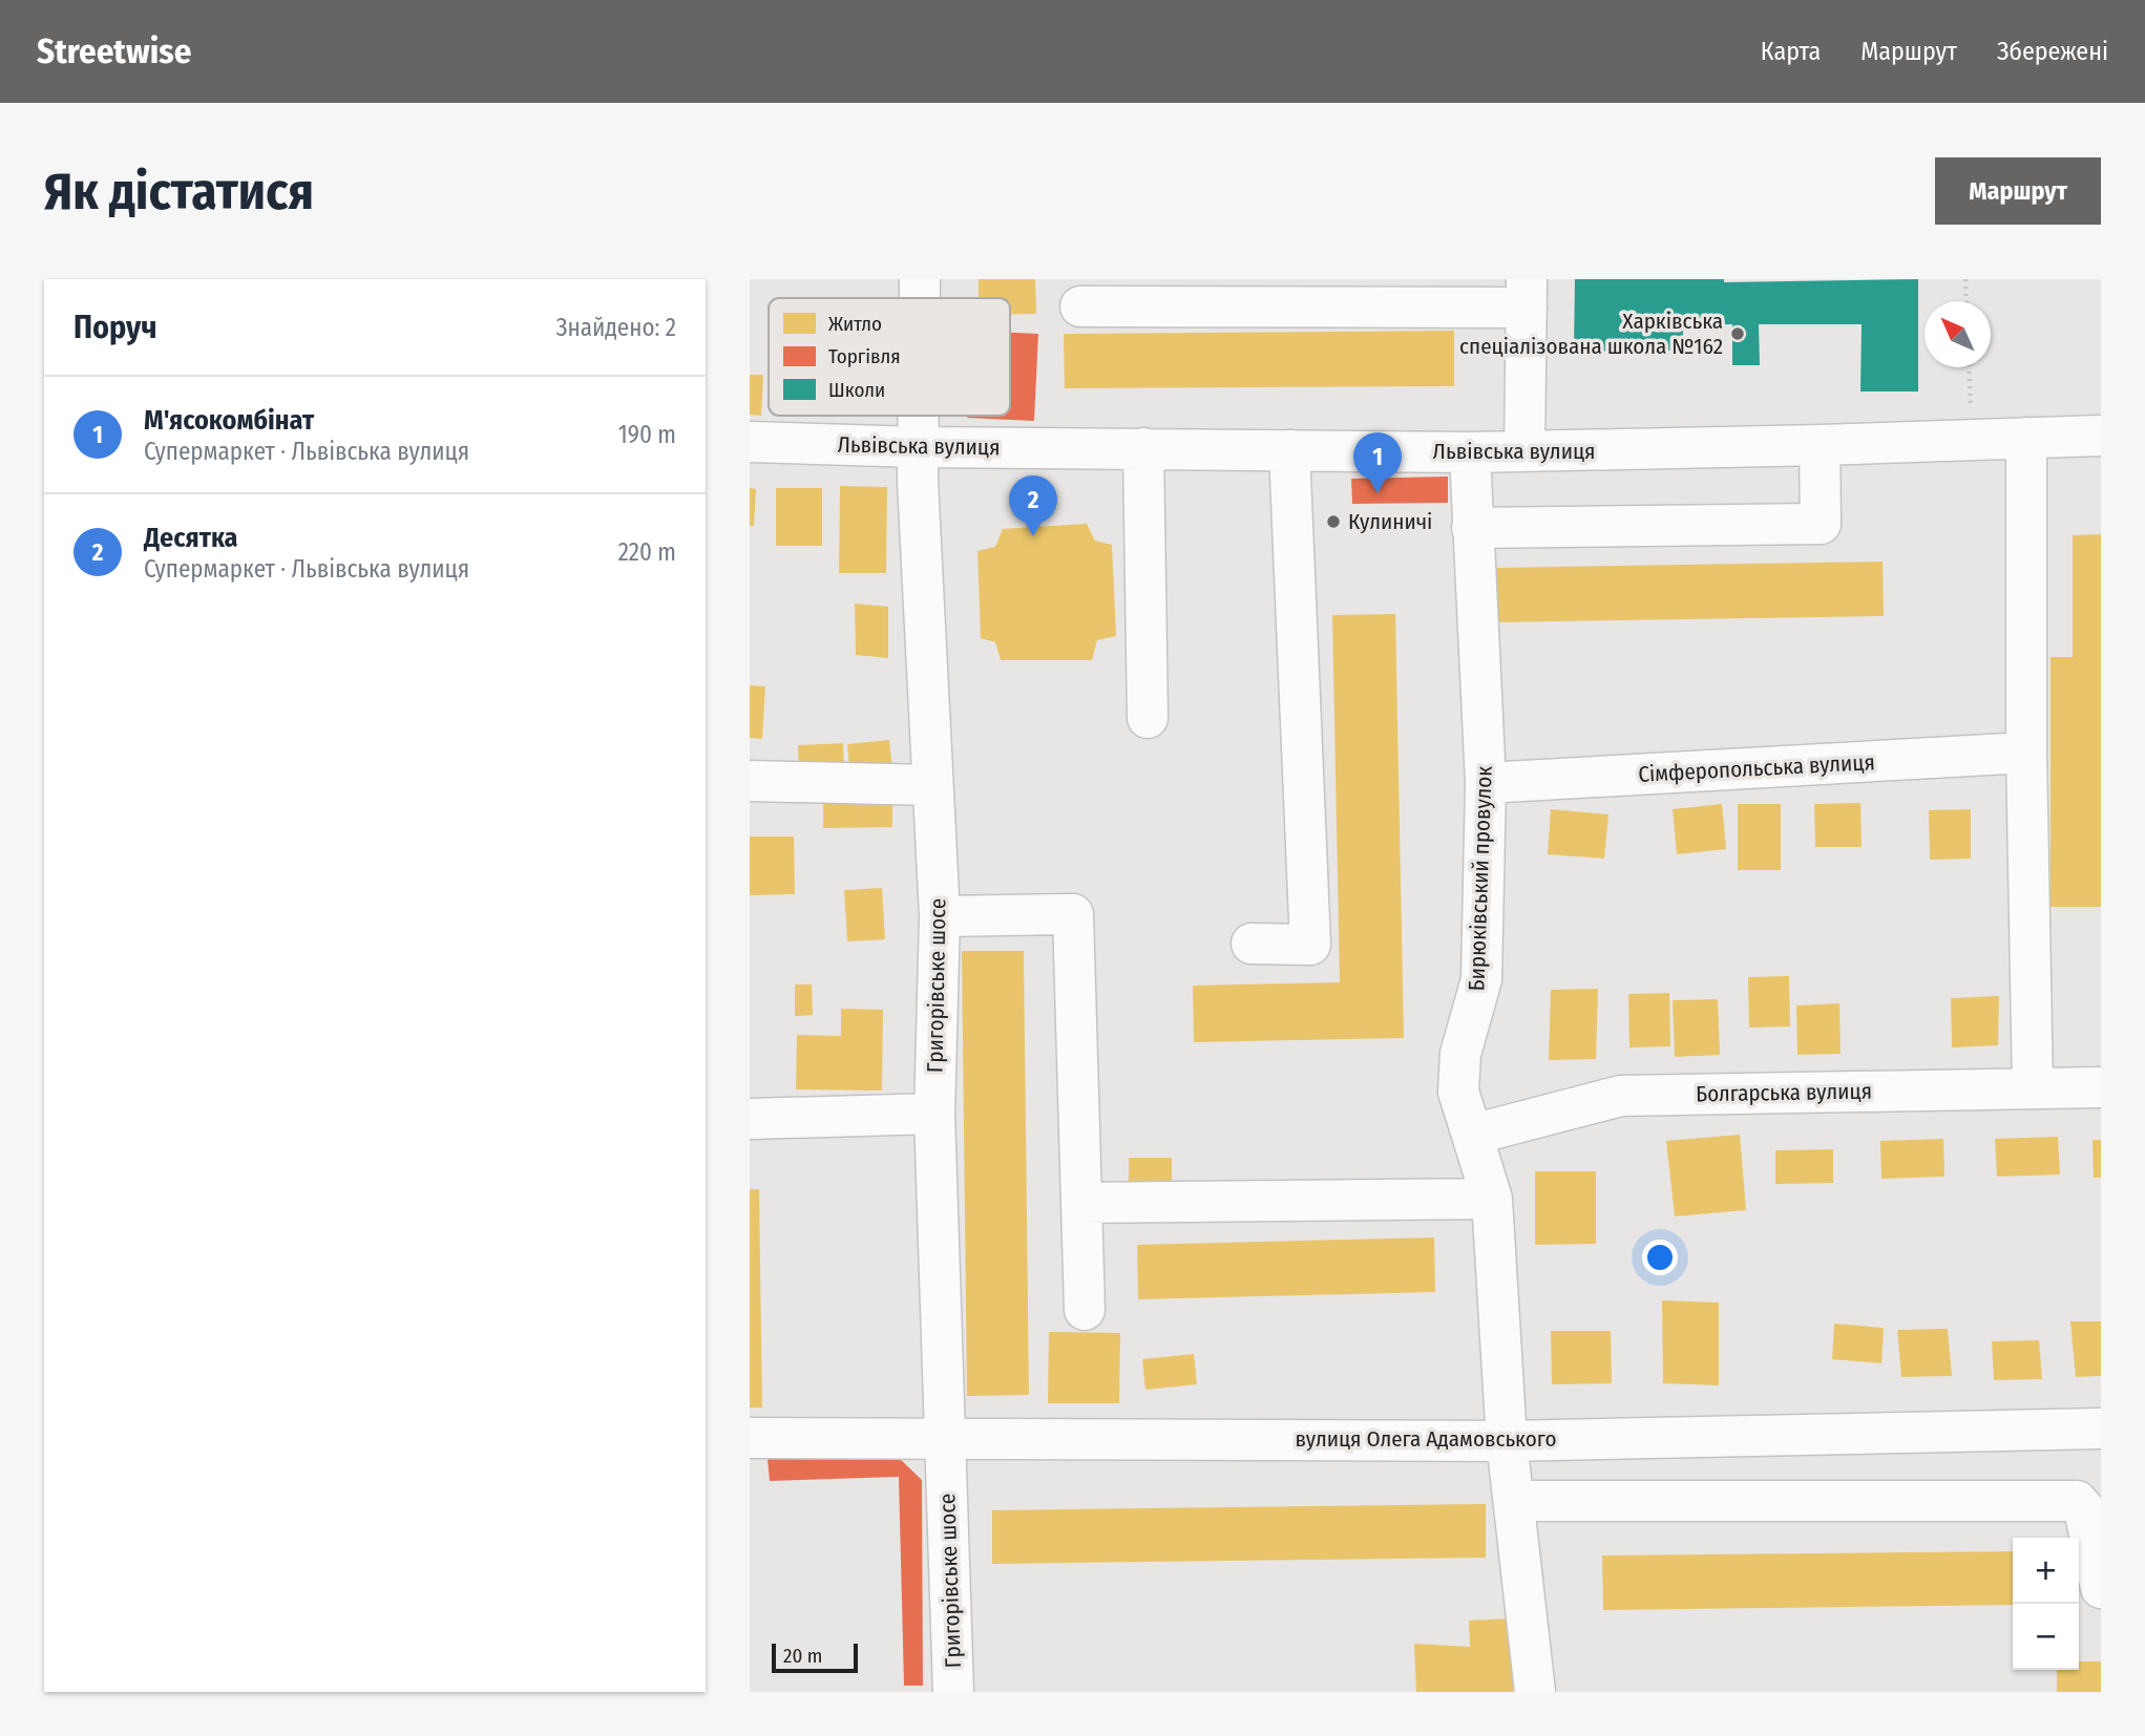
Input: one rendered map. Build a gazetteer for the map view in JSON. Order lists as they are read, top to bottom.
{
  "streets": {
    "street": [
      "Львівська вулиця",
      "Сімферопольська вулиця",
      "Бирюківський провулок",
      "Григорівське шосе",
      "Болгарська вулиця",
      "вулиця Олега Адамовського"
    ]
  },
  "crossings": [
    ["Львівська вулиця", "Бирюківський провулок"],
    ["Львівська вулиця", "Григорівське шосе"],
    ["Сімферопольська вулиця", "Бирюківський провулок"],
    ["Бирюківський провулок", "Болгарська вулиця"],
    ["Бирюківський провулок", "вулиця Олега Адамовського"],
    ["Григорівське шосе", "вулиця Олега Адамовського"]
  ],
  "places": ["Харківська спеціалізована школа №162", "Кулиничі"],
  "legend": ["Житло", "Торгівля", "Школи"],
  "scale_bar": "20 m",
  "north": "top left",
  "page": {
    "header": "Streetwise",
    "nav": ["Карта", "Маршрут", "Збережені"],
    "buttons": "Маршрут",
    "title": "Як дістатися",
    "heading": ["Поруч", "Знайдено: 2"],
    "list": [
      {
        "mark": "1",
        "name": "М'ясокомбінат",
        "note": "Супермаркет · Львівська вулиця",
        "value": "190 m"
      },
      {
        "mark": "2",
        "name": "Десятка",
        "note": "Супермаркет · Львівська вулиця",
        "value": "220 m"
      }
    ],
    "pins": ["1", "2"],
    "map_buttons": ["+", "−"],
    "scale": "20 m"
  }
}
